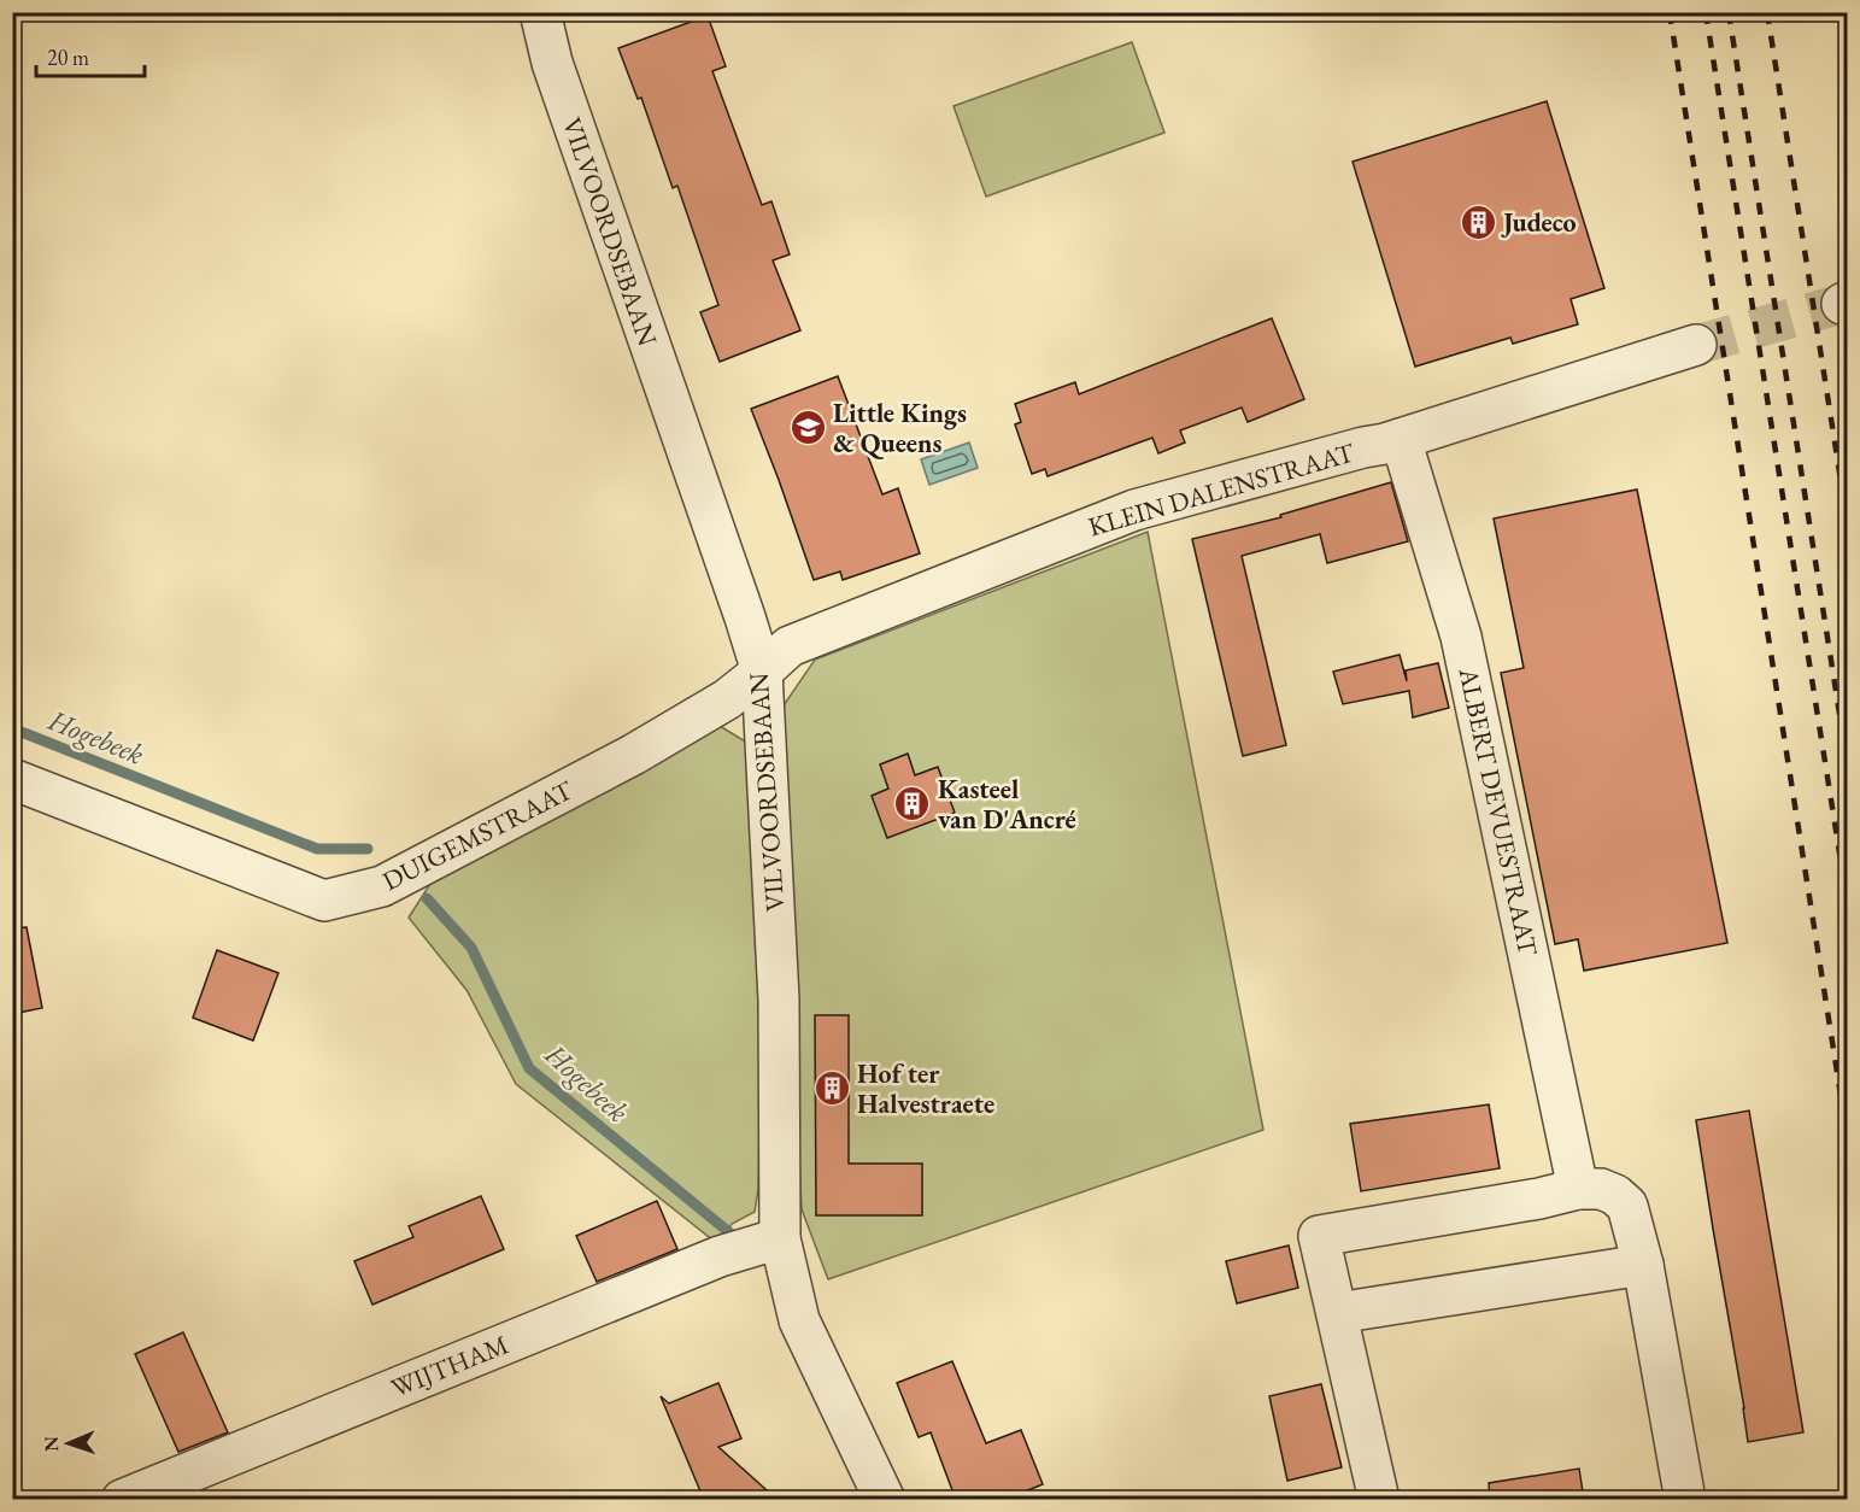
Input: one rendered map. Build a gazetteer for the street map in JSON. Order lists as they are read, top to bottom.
{
  "streets": {
    "street": [
      "VILVOORDSEBAAN",
      "KLEIN DALENSTRAAT",
      "ALBERT DEVUESTRAAT",
      "DUIGEMSTRAAT",
      "WIJTHAM"
    ]
  },
  "crossings": [
    ["VILVOORDSEBAAN", "KLEIN DALENSTRAAT"],
    ["VILVOORDSEBAAN", "DUIGEMSTRAAT"],
    ["VILVOORDSEBAAN", "WIJTHAM"],
    ["KLEIN DALENSTRAAT", "ALBERT DEVUESTRAAT"],
    ["KLEIN DALENSTRAAT", "DUIGEMSTRAAT"]
  ],
  "water": ["Hogebeek"],
  "places": {
    "building": ["Judeco", "Kasteel van D'Ancré", "Hof ter Halvestraete"],
    "school or university": ["Little Kings & Queens"]
  },
  "scale_bar": "20 m",
  "north": "left"
}
